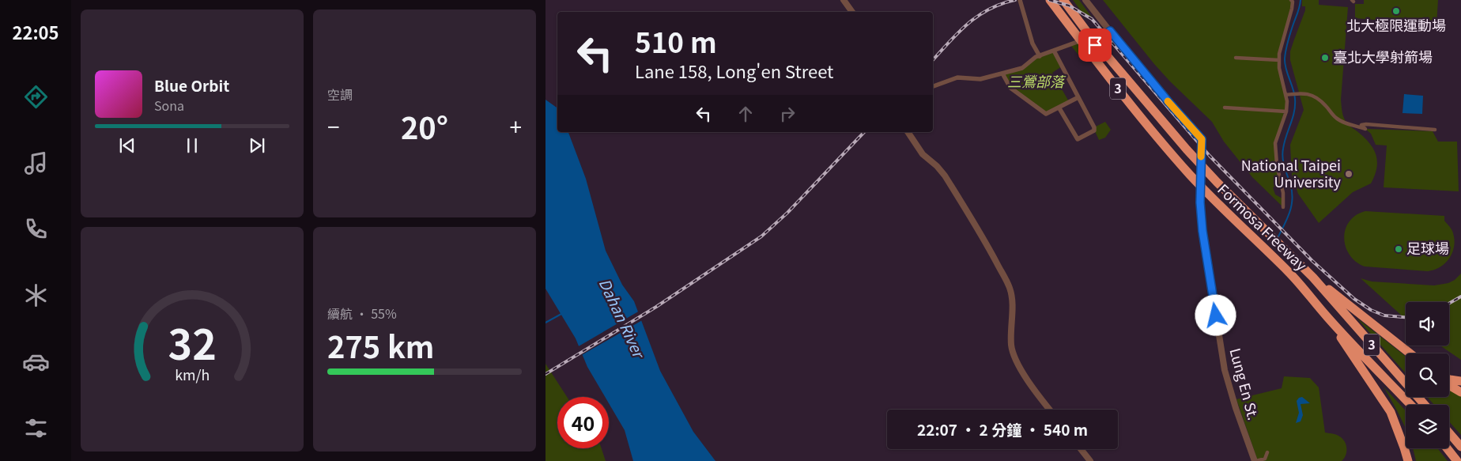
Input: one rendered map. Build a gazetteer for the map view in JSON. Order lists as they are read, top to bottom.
{
  "streets": {
    "highway": ["3", "Formosa Freeway"],
    "street": ["Lung En St."]
  },
  "water": ["Dahan River"],
  "parks": ["三鶯部落"],
  "places": [
    "北大極限運動場",
    "臺北大學射箭場",
    "National Taipei University",
    "足球場"
  ],
  "page": {
    "tabs": "22:05",
    "tile": [
      "空調",
      ["續航 · 55%", "275 km"]
    ],
    "turn": ["510 m", "Lane 158, Long'en Street"],
    "song": ["Blue Orbit", "Sona"],
    "heat": ["−", "20°", "+"],
    "limit": "40",
    "trip": "22:07 · 2 分鐘 · 540 m",
    "gauge": ["32", "km/h"]
  }
}
